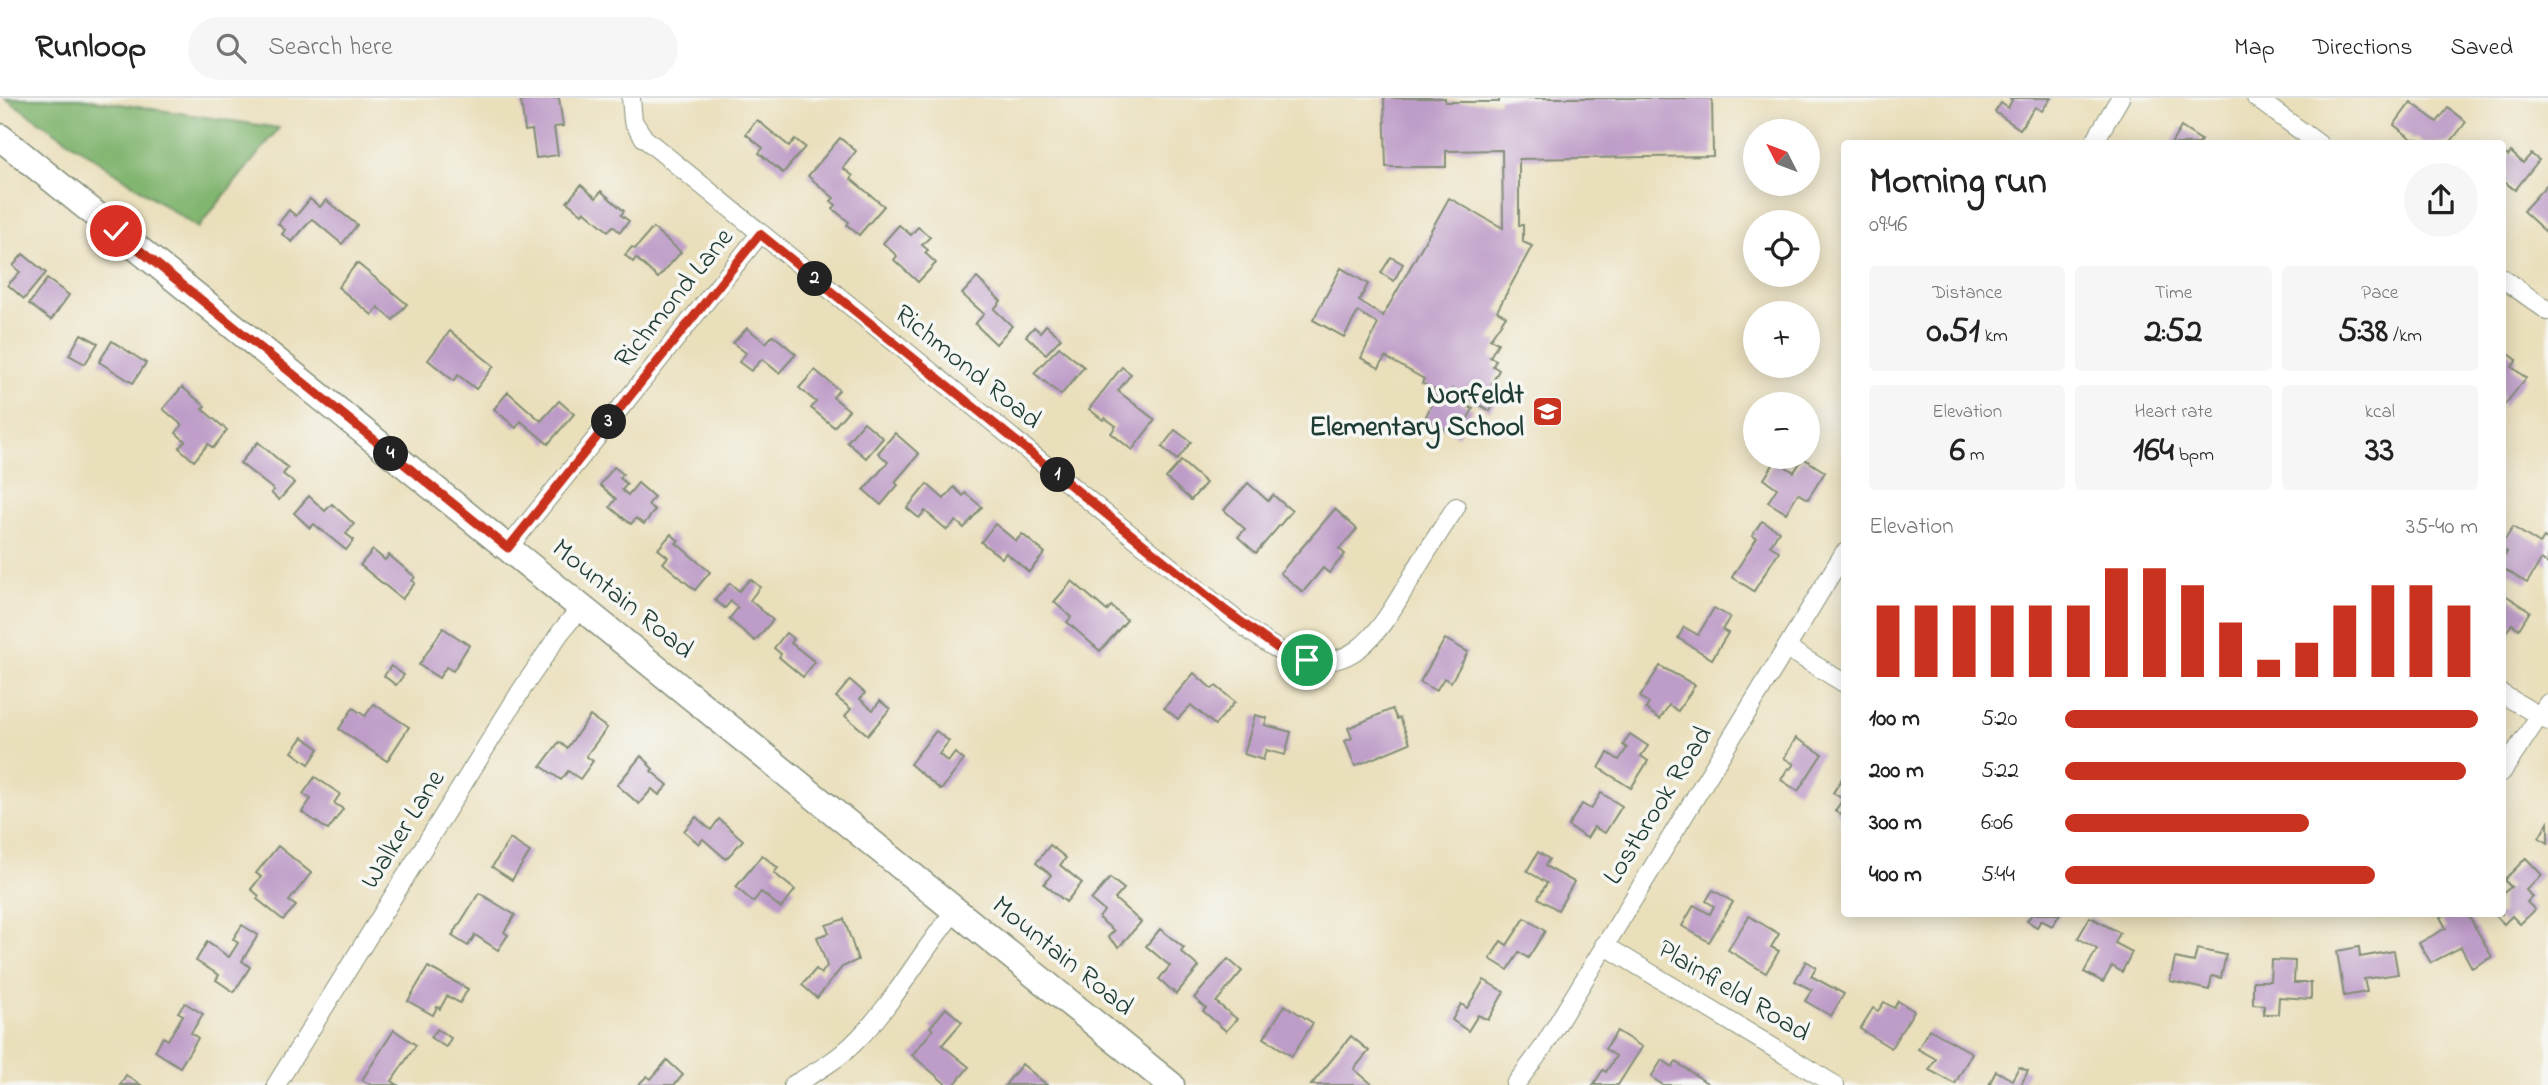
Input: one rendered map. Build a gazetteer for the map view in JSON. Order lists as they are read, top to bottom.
{
  "streets": {
    "main road": ["Mountain Road"],
    "street": [
      "Richmond Lane",
      "Richmond Road",
      "Lostbrook Road",
      "Walker Lane",
      "Plainfield Road"
    ]
  },
  "crossings": [
    ["Richmond Lane", "Richmond Road"],
    ["Richmond Lane", "Mountain Road"],
    ["Mountain Road", "Walker Lane"],
    ["Lostbrook Road", "Plainfield Road"]
  ],
  "places": {
    "school or university": ["Norfeldt Elementary School"]
  },
  "north": "top left",
  "page": {
    "header": "Runloop",
    "search": "Search here",
    "nav": ["Map", "Directions", "Saved"],
    "map_buttons": ["+", "−"],
    "heading": ["Morning run", "09:46"],
    "stats": [
      ["Distance", "0.51 km"],
      ["Time", "2:52"],
      ["Pace", "5:38 /km"],
      ["Elevation", "6 m"],
      ["Heart rate", "164 bpm"],
      ["kcal", "33"]
    ],
    "pins": [
      "2",
      "3",
      "4",
      "1"
    ],
    "chart": ["Elevation", "35–40 m"],
    "list": [
      {
        "name": "100 m",
        "note": "5:20"
      },
      {
        "name": "200 m",
        "note": "5:22"
      },
      {
        "name": "300 m",
        "note": "6:06"
      },
      {
        "name": "400 m",
        "note": "5:44"
      }
    ]
  }
}
